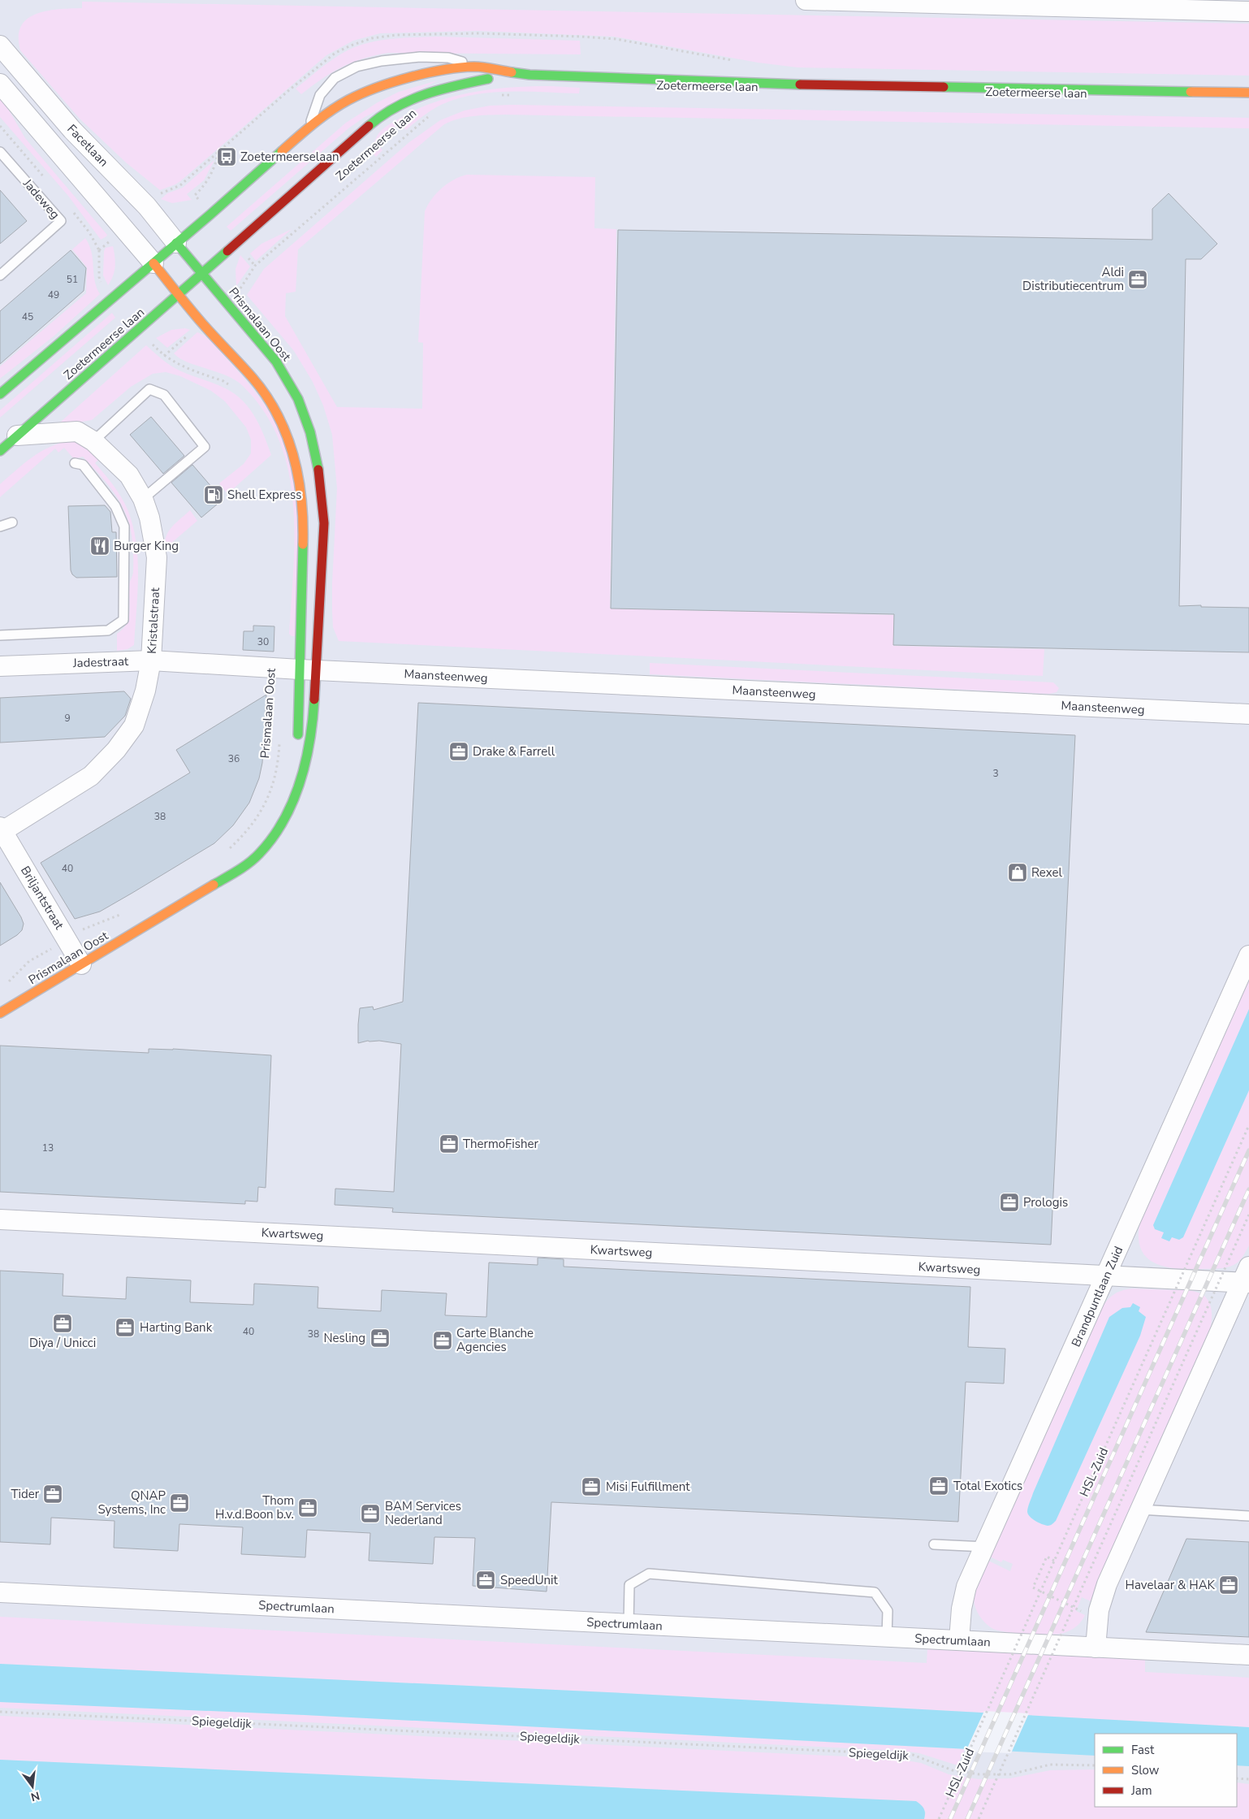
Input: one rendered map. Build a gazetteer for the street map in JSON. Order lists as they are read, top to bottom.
{
  "streets": {
    "street": [
      "Zoetermeerse laan",
      "Facetlaan",
      "Prismalaan Oost",
      "Kristalstraat",
      "Jadestraat",
      "Maansteenweg",
      "Briljantstraat",
      "Kwartsweg",
      "Brandpuntlaan Zuid",
      "Spectrumlaan"
    ],
    "lane": ["Jadeweg"],
    "path": ["HSL-Zuid", "Spiegeldijk"]
  },
  "crossings": [
    ["Zoetermeerse laan", "Facetlaan"],
    ["Zoetermeerse laan", "Prismalaan Oost"],
    ["Zoetermeerse laan", "Kristalstraat"],
    ["Facetlaan", "Prismalaan Oost"],
    ["Prismalaan Oost", "Jadestraat"],
    ["Prismalaan Oost", "Maansteenweg"],
    ["Prismalaan Oost", "Briljantstraat"],
    ["Kristalstraat", "Jadestraat"],
    ["Kristalstraat", "Briljantstraat"],
    ["Jadestraat", "Maansteenweg"],
    ["Kwartsweg", "Brandpuntlaan Zuid"],
    ["Brandpuntlaan Zuid", "Spectrumlaan"]
  ],
  "places": {
    "bus stop": ["Zoetermeerselaan"],
    "office": [
      "Aldi Distributiecentrum",
      "Drake & Farrell",
      "ThermoFisher",
      "Prologis",
      "Diya / Unicci",
      "Harting Bank",
      "Nesling",
      "Carte Blanche Agencies",
      "Total Exotics",
      "Misi Fulfillment",
      "Tider",
      "QNAP Systems, Inc",
      "Thom H.v.d.Boon b.v.",
      "BAM Services Nederland",
      "SpeedUnit",
      "Havelaar & HAK"
    ],
    "fuel station": ["Shell Express"],
    "restaurant": ["Burger King"],
    "shop": ["Rexel"]
  },
  "house_numbers": [
    "51",
    "49",
    "45",
    "30",
    "9",
    "36",
    "3",
    "38",
    "40",
    "13",
    "40",
    "38"
  ],
  "legend": ["Fast", "Slow", "Jam"],
  "north": "bottom"
}
